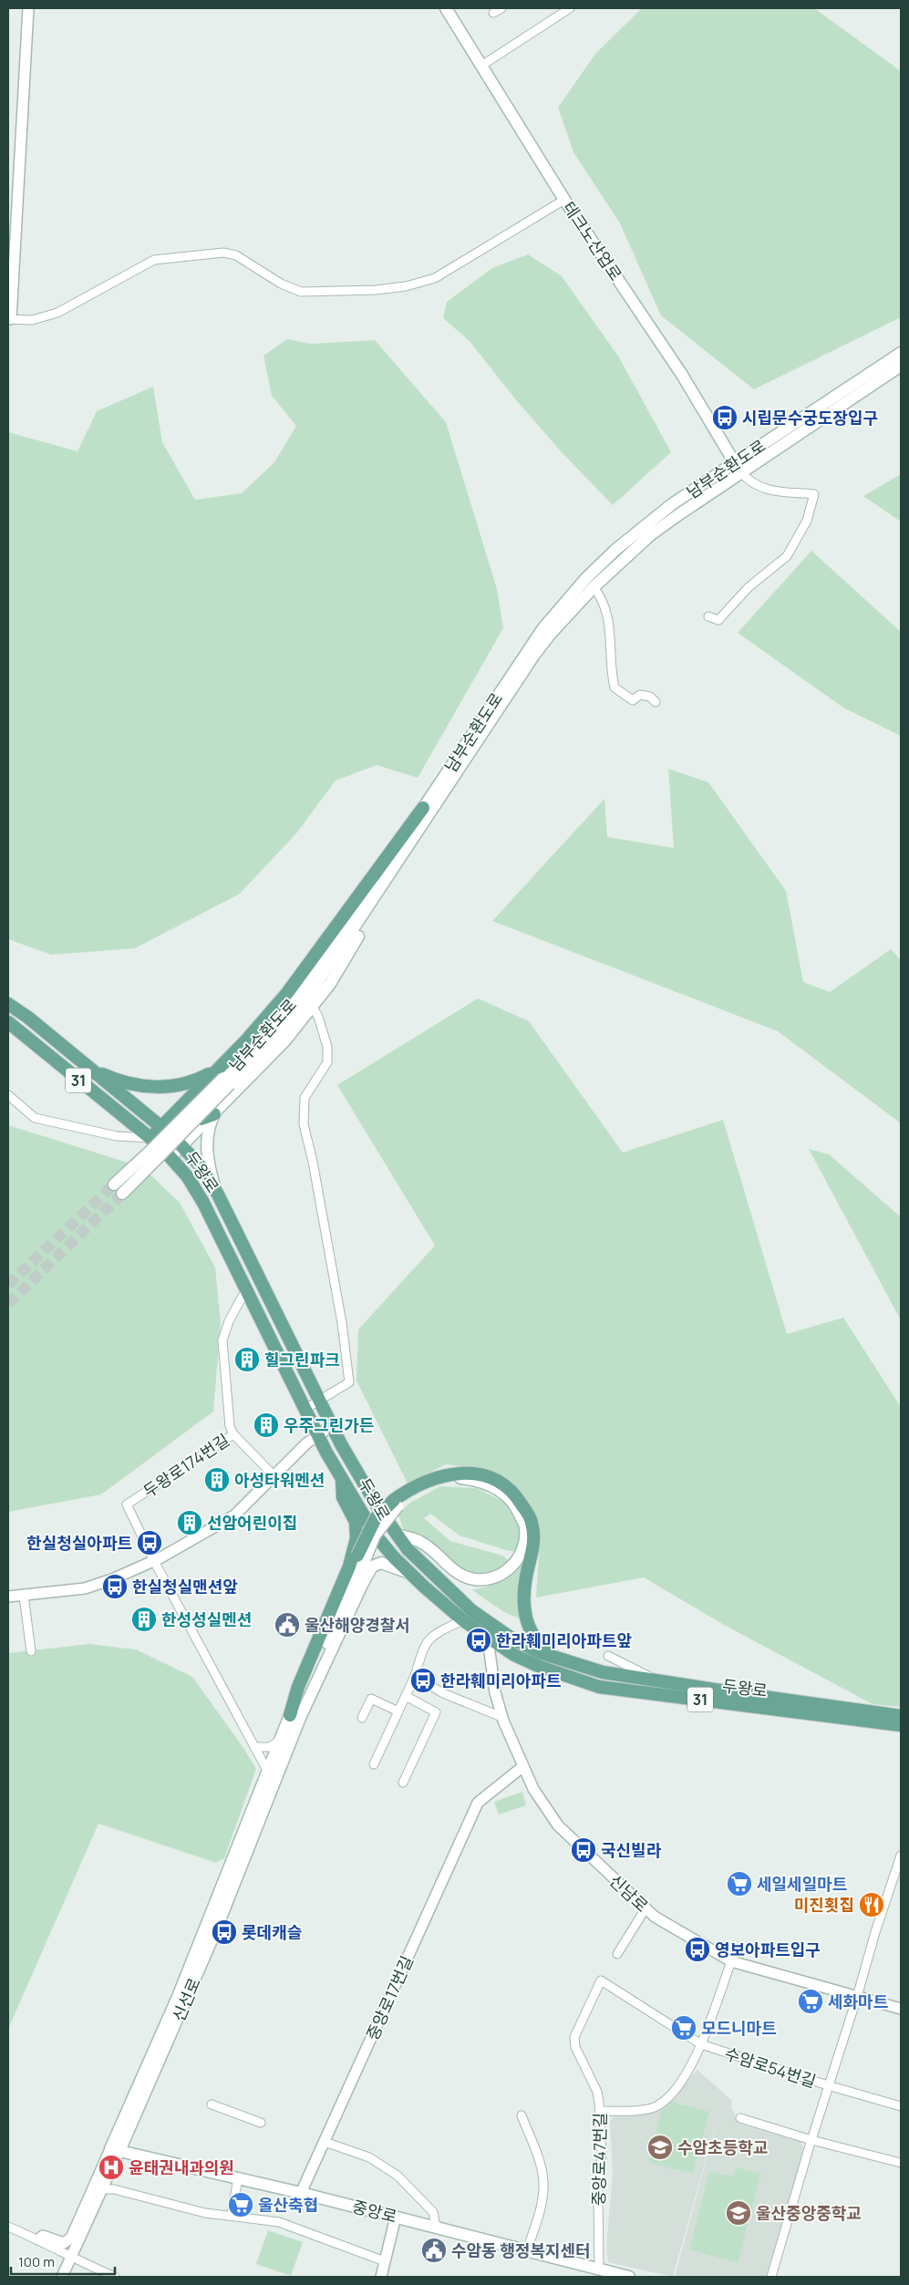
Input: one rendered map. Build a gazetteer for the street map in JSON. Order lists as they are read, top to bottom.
{
  "streets": {
    "main road": [
      "테크노산업로",
      "남부순환도로",
      "31",
      "두왕로",
      "신선로",
      "중앙로"
    ],
    "street": [
      "두왕로174번길",
      "신남로",
      "중앙로17번길",
      "수암로54번길",
      "중앙로47번길"
    ]
  },
  "crossings": [
    ["테크노산업로", "남부순환도로"],
    ["두왕로", "두왕로174번길"],
    ["두왕로", "신남로"],
    ["신남로", "중앙로17번길"],
    ["중앙로17번길", "중앙로"],
    ["신선로", "중앙로"],
    ["수암로54번길", "중앙로47번길"],
    ["중앙로47번길", "중앙로"]
  ],
  "places": {
    "bus stop": [
      "시립문수궁도장입구",
      "한실청실아파트",
      "한실청실맨션앞",
      "한라훼미리아파트앞",
      "한라훼미리아파트",
      "국신빌라",
      "롯데캐슬",
      "영보아파트입구"
    ],
    "building": [
      "힐그린파크",
      "우주그린가든",
      "아성타워멘션",
      "선암어린이집",
      "한성성실멘션"
    ],
    "public building": ["울산해양경찰서", "수암동 행정복지센터"],
    "supermarket": [
      "세일세일마트",
      "세화마트",
      "모드니마트",
      "울산축협"
    ],
    "restaurant": ["미진횟집"],
    "school or university": ["수암초등학교", "울산중앙중학교"],
    "hospital": ["윤태권내과의원"]
  },
  "scale_bar": "100 m"
}
